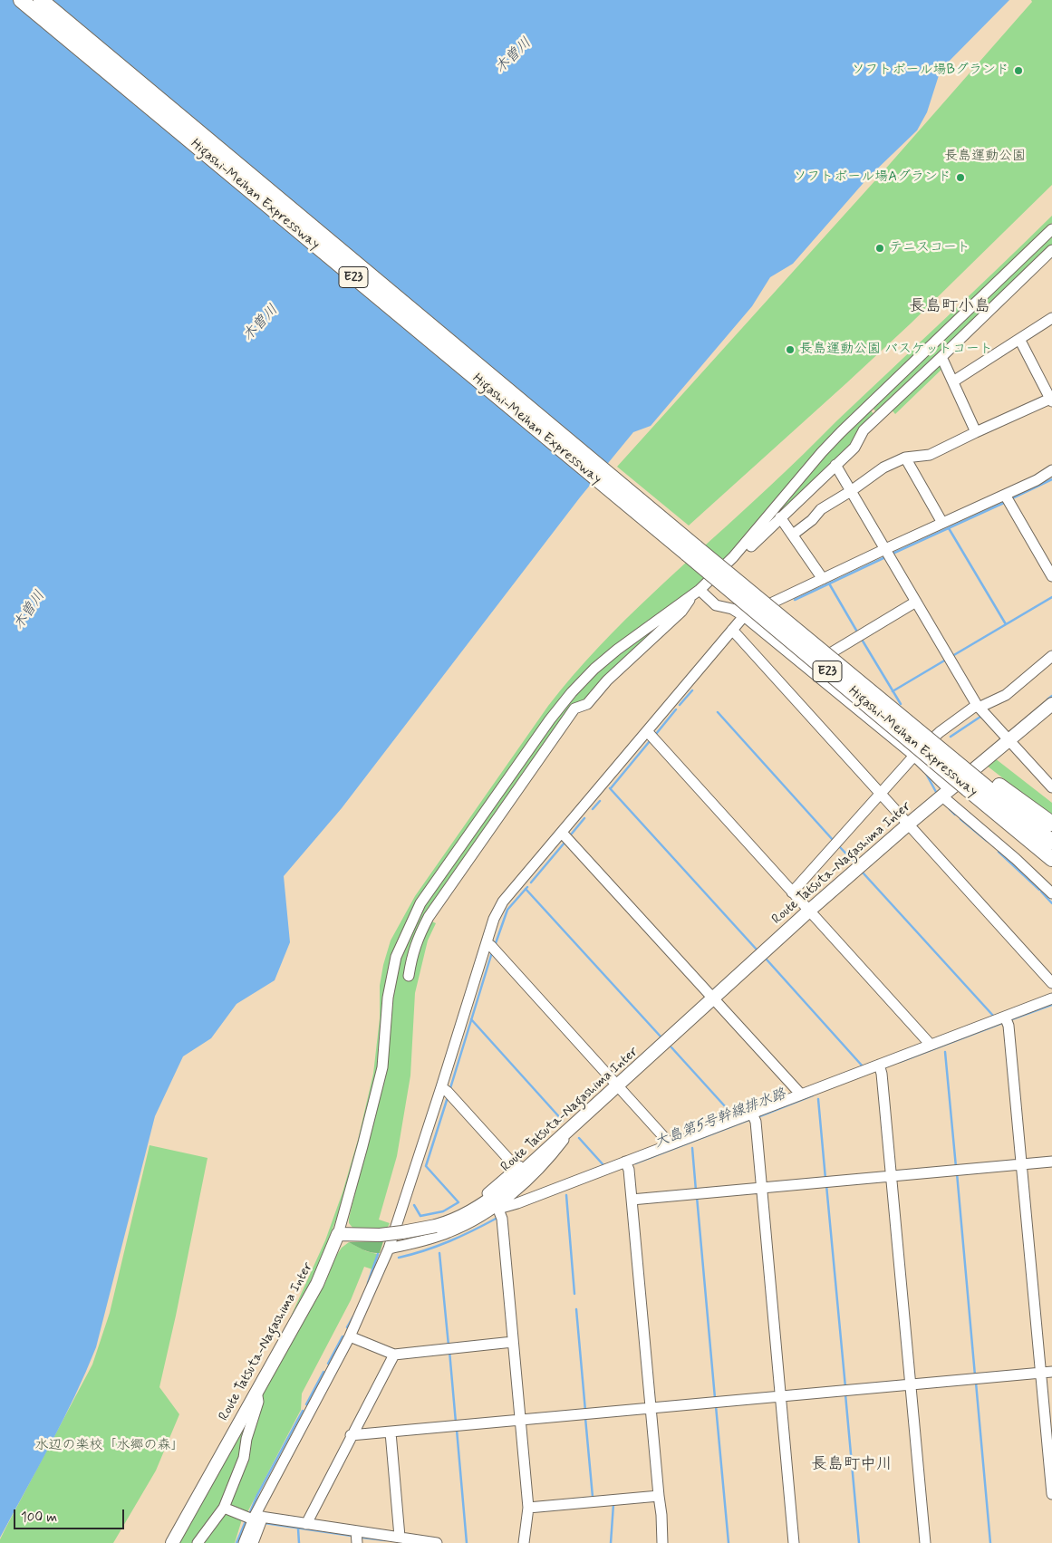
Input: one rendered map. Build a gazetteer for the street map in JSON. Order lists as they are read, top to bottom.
{
  "streets": {
    "highway": ["Higashi-Meihan Expressway", "E23"],
    "main road": ["Route Tatsuta-Nagashima Inter"]
  },
  "districts": ["長島町小島", "長島町中川"],
  "water": ["木曽川", "大島第5号幹線排水路"],
  "parks": ["長島運動公園", "水辺の楽校「水郷の森」"],
  "places": [
    "ソフトボール場Bグランド",
    "ソフトボール場Aグランド",
    "テニスコート",
    "長島運動公園 バスケットコート"
  ],
  "scale_bar": "100 m"
}
